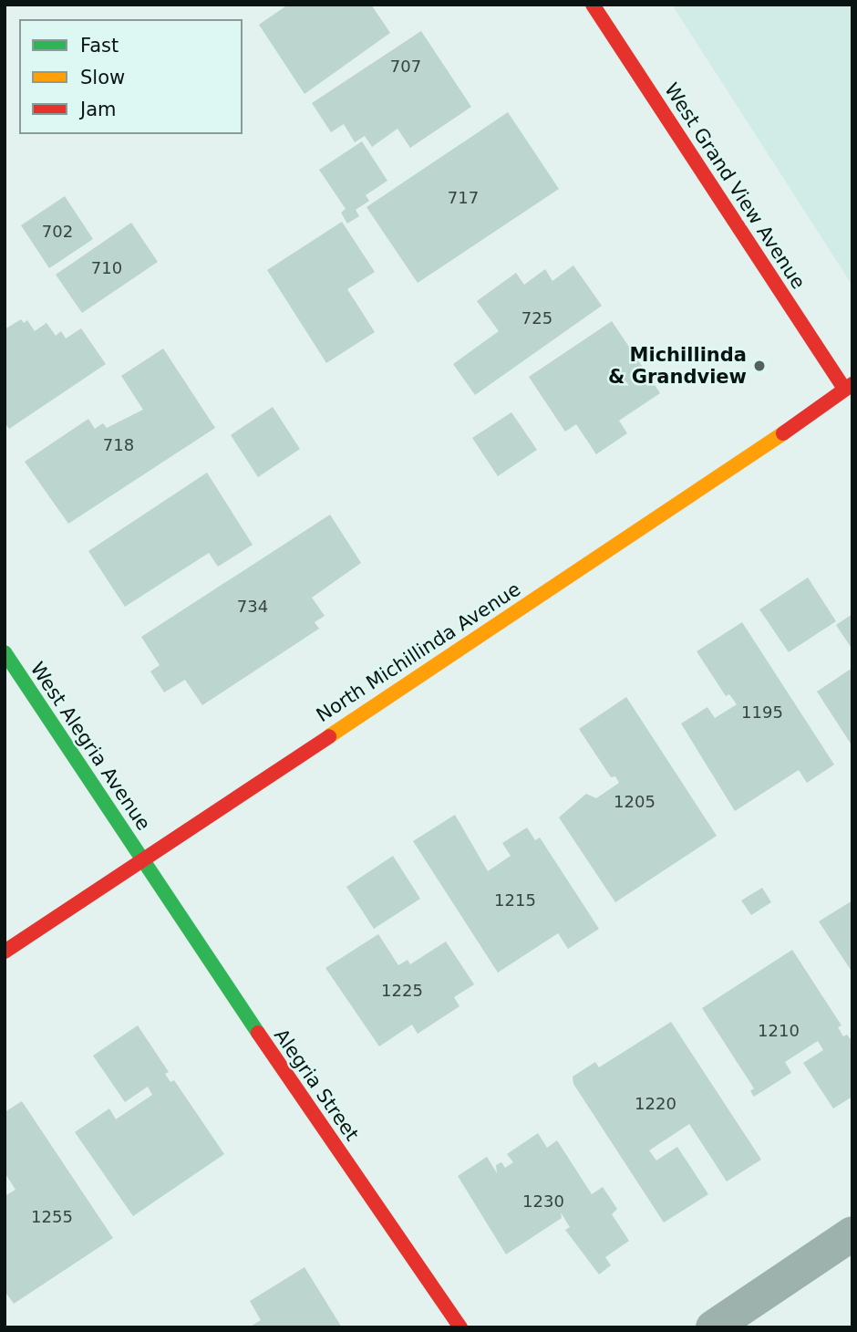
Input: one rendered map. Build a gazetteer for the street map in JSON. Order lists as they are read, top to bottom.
{
  "streets": {
    "street": [
      "West Grand View Avenue",
      "North Michillinda Avenue",
      "West Alegria Avenue",
      "Alegria Street"
    ]
  },
  "crossings": [
    ["West Grand View Avenue", "North Michillinda Avenue"],
    ["North Michillinda Avenue", "West Alegria Avenue"],
    ["North Michillinda Avenue", "Alegria Street"],
    ["West Alegria Avenue", "Alegria Street"]
  ],
  "places": ["Michillinda & Grandview"],
  "house_numbers": [
    "707",
    "717",
    "702",
    "710",
    "725",
    "718",
    "734",
    "1195",
    "1205",
    "1215",
    "1225",
    "1210",
    "1220",
    "1230",
    "1255"
  ],
  "legend": ["Fast", "Slow", "Jam"]
}
